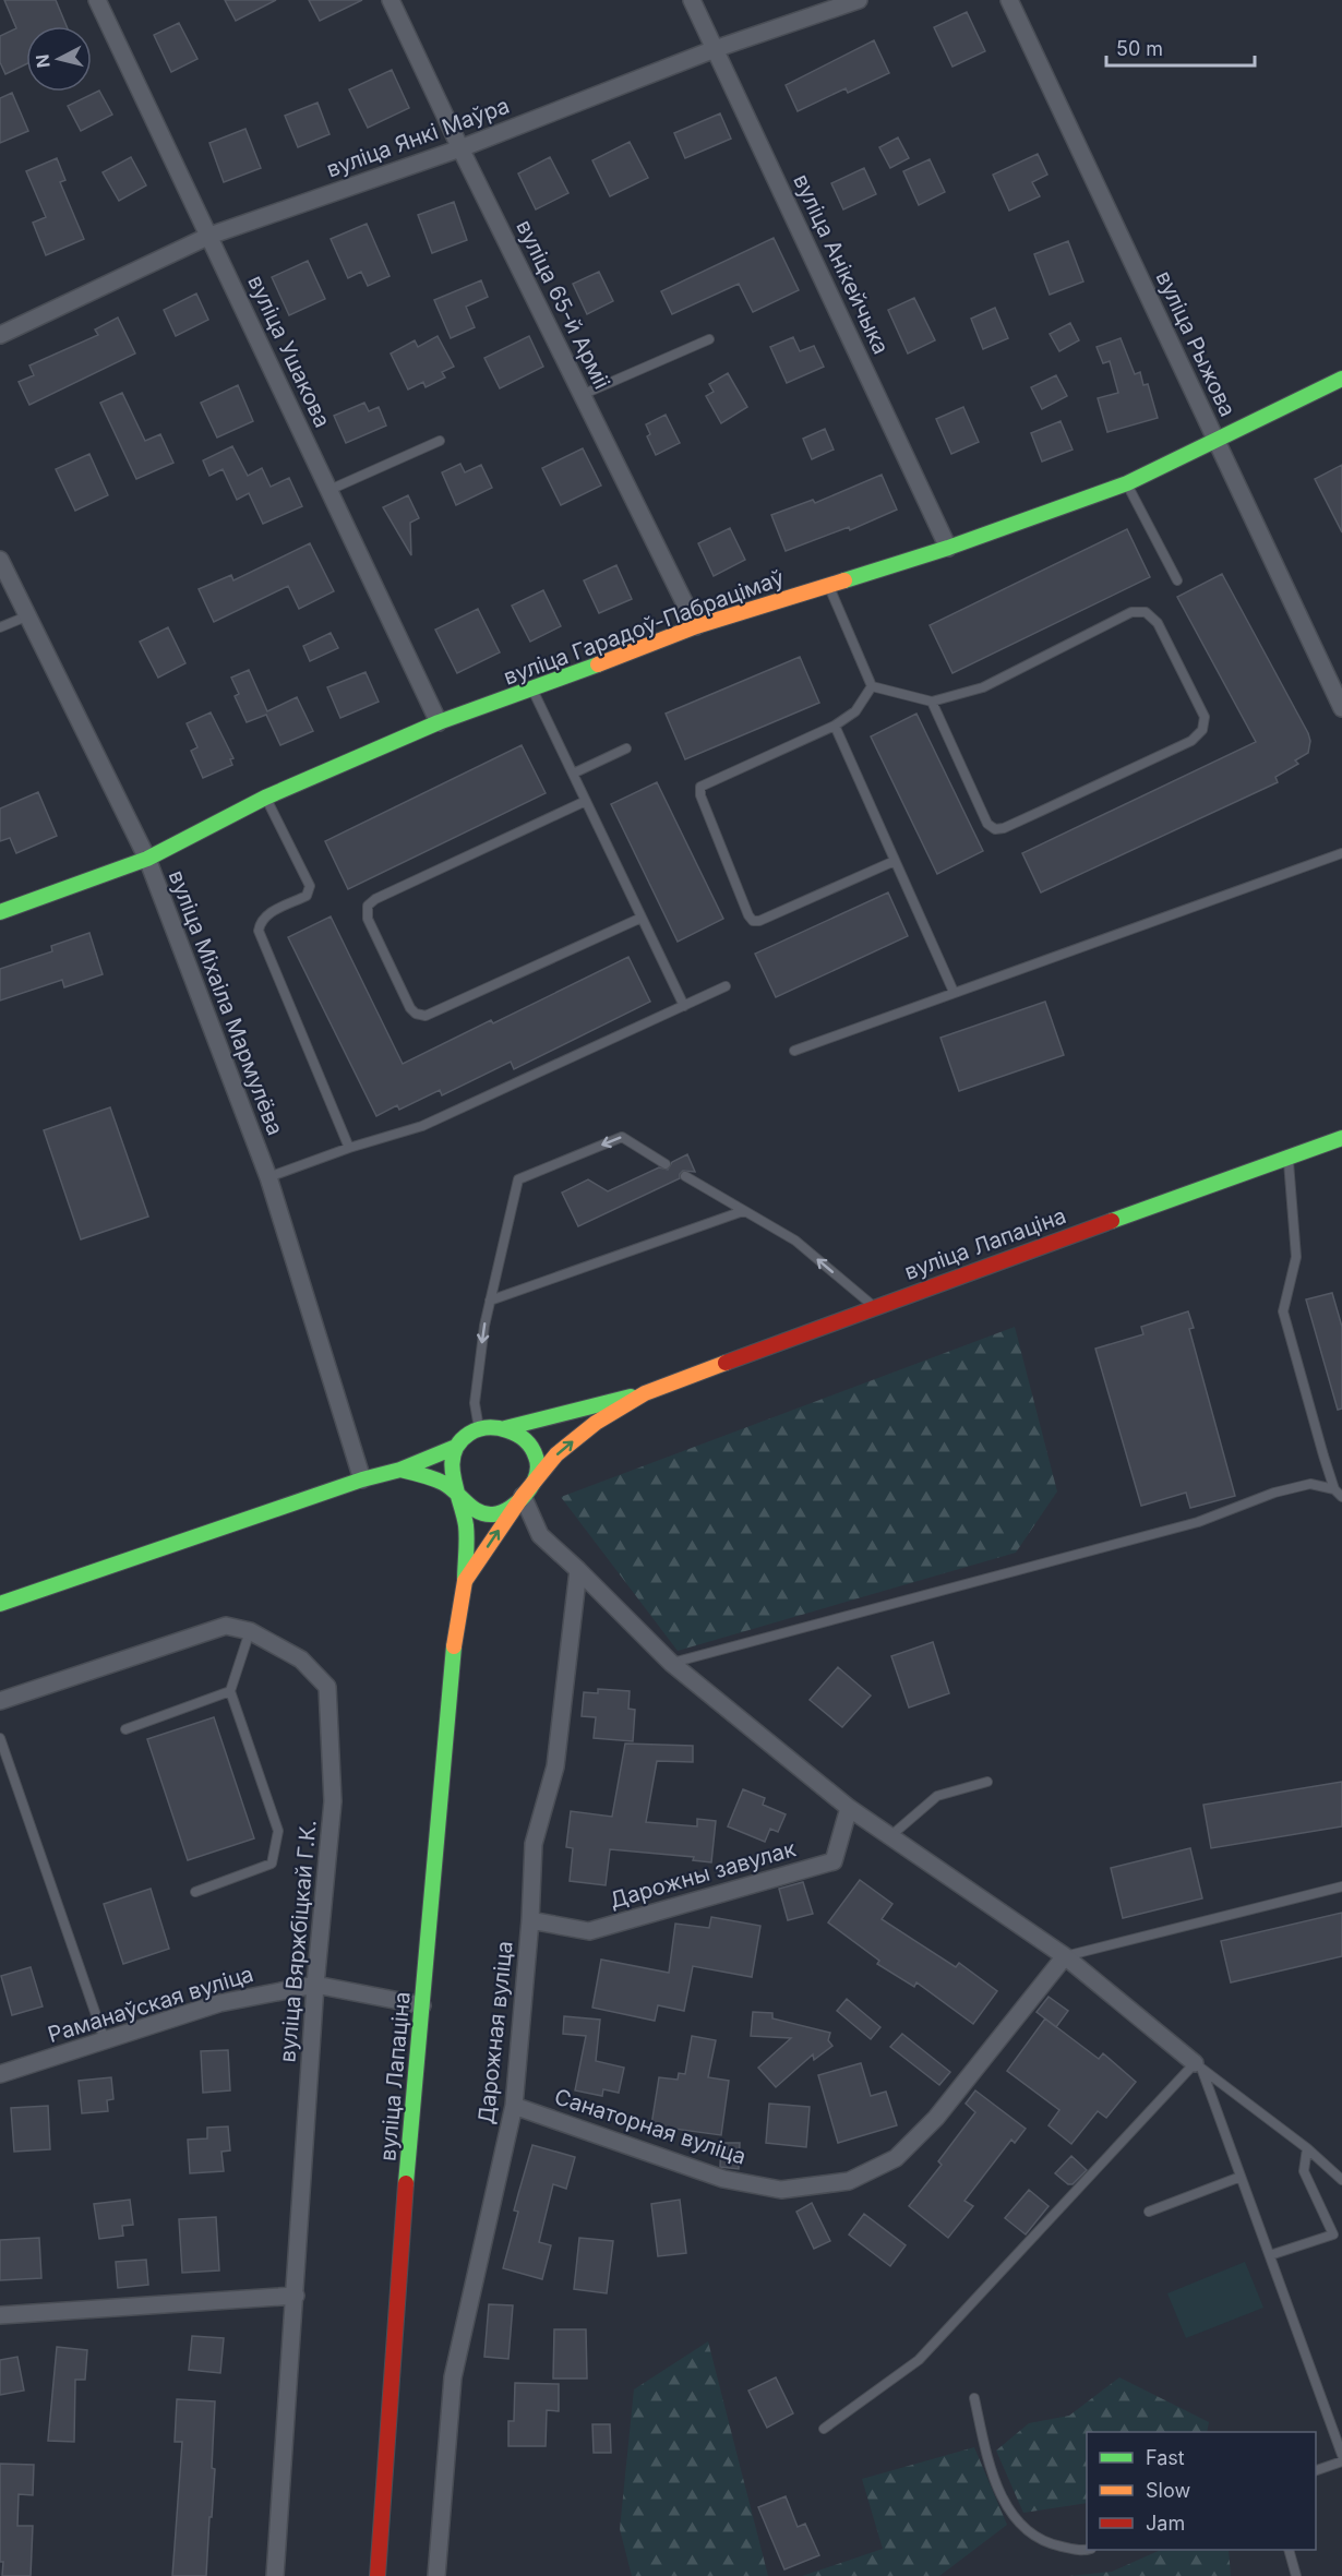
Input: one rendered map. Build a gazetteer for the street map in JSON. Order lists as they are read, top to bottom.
{
  "streets": {
    "main road": ["вуліца Гарадоў-Пабрацімаў", "вуліца Лапаціна"],
    "street": [
      "вуліца Янкі Маўра",
      "вуліца Анікейчыка",
      "вуліца 65-й Арміі",
      "вуліца Рыжова",
      "вуліца Ушакова",
      "вуліца Міхаіла Мармулёва",
      "Дарожны завулак",
      "вуліца Вяржбіцкай Г.К.",
      "Раманаўская вуліца",
      "Дарожная вуліца",
      "Санаторная вуліца"
    ]
  },
  "crossings": [
    ["вуліца Янкі Маўра", "вуліца Анікейчыка"],
    ["вуліца Янкі Маўра", "вуліца 65-й Арміі"],
    ["вуліца Янкі Маўра", "вуліца Ушакова"],
    ["вуліца Анікейчыка", "вуліца Гарадоў-Пабрацімаў"],
    ["вуліца 65-й Арміі", "вуліца Гарадоў-Пабрацімаў"],
    ["вуліца Рыжова", "вуліца Гарадоў-Пабрацімаў"],
    ["вуліца Ушакова", "вуліца Гарадоў-Пабрацімаў"],
    ["вуліца Гарадоў-Пабрацімаў", "вуліца Міхаіла Мармулёва"],
    ["Дарожны завулак", "Дарожная вуліца"],
    ["вуліца Вяржбіцкай Г.К.", "Раманаўская вуліца"],
    ["Дарожная вуліца", "Санаторная вуліца"]
  ],
  "legend": ["Fast", "Slow", "Jam"],
  "scale_bar": "50 m",
  "north": "left"
}
